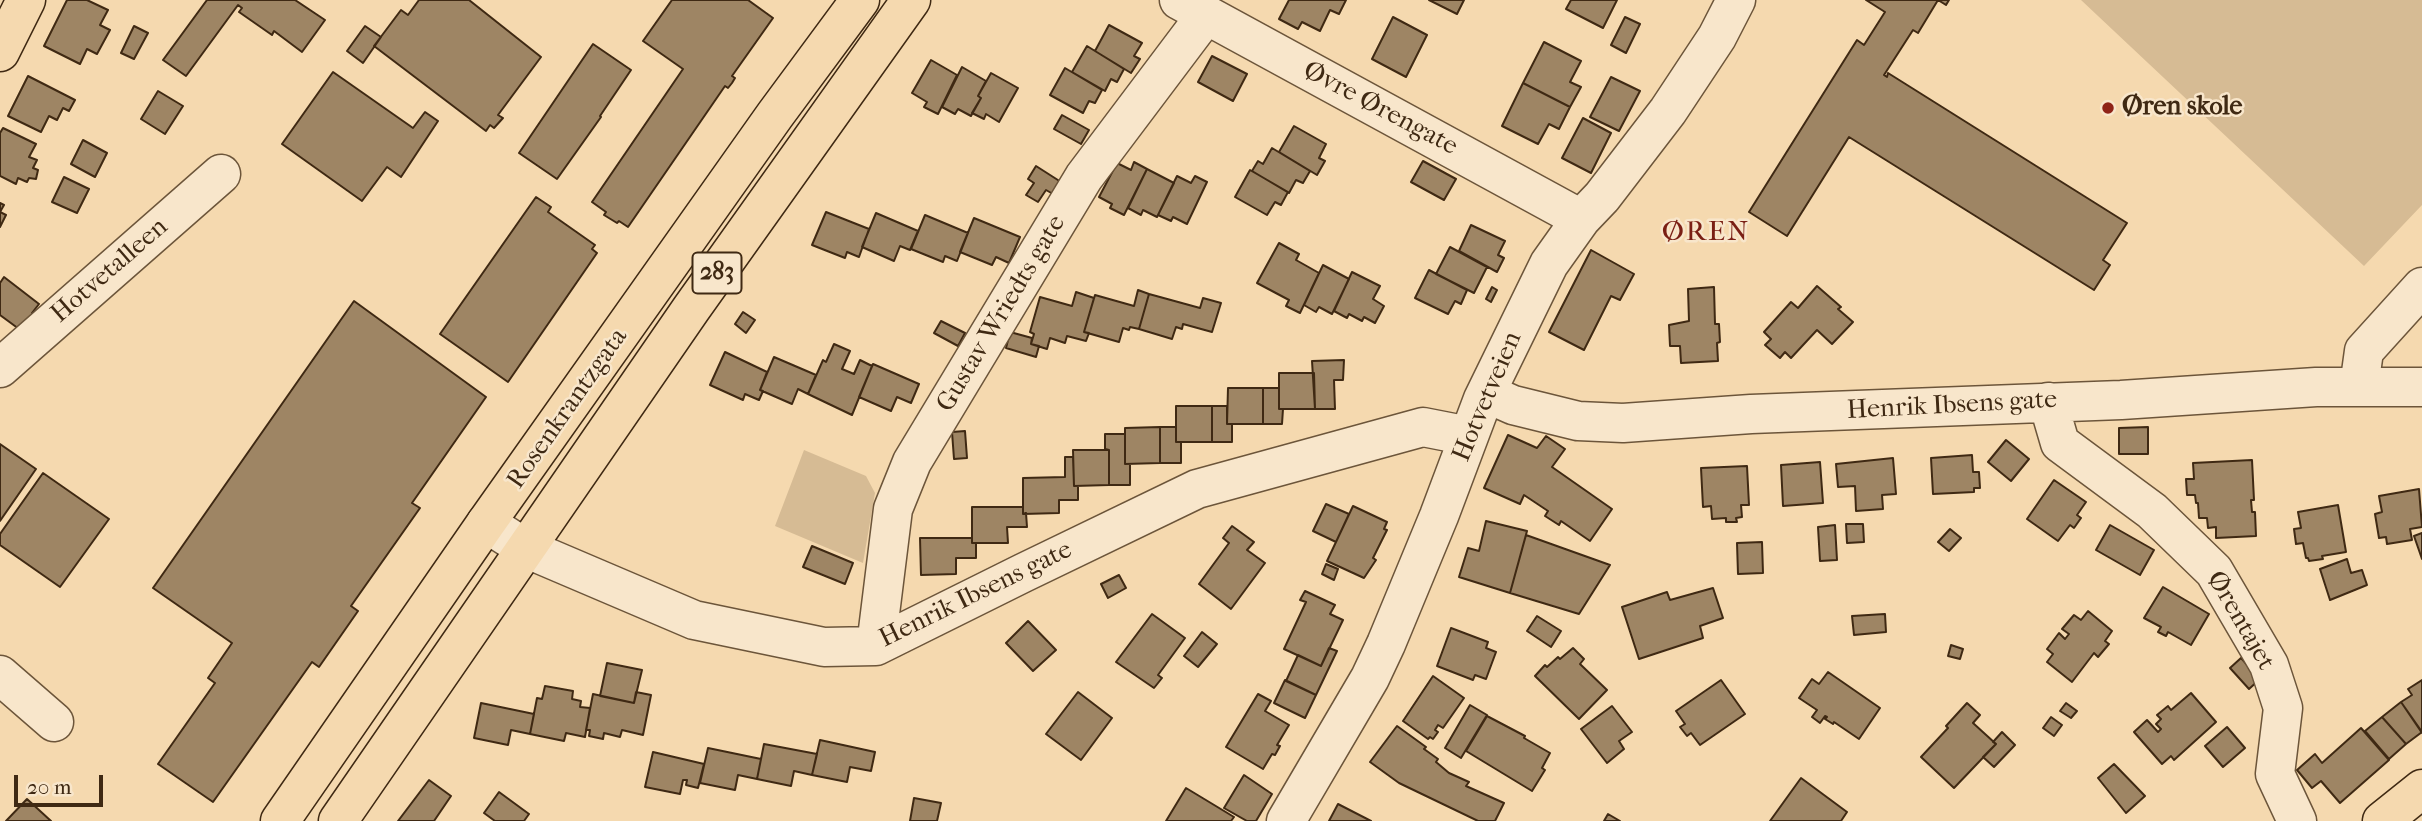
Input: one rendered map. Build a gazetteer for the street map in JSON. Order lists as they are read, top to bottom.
{
  "streets": {
    "main road": ["283", "Rosenkrantzgata"],
    "street": [
      "Øvre Ørengate",
      "Hotvetalleen",
      "Gustav Wriedts gate",
      "Hotvetveien",
      "Henrik Ibsens gate",
      "Ørentajet"
    ]
  },
  "crossings": [
    ["Øvre Ørengate", "Gustav Wriedts gate"],
    ["Øvre Ørengate", "Hotvetveien"],
    ["Gustav Wriedts gate", "Henrik Ibsens gate"],
    ["Hotvetveien", "Henrik Ibsens gate"],
    ["Henrik Ibsens gate", "Rosenkrantzgata"],
    ["Henrik Ibsens gate", "Ørentajet"]
  ],
  "districts": ["ØREN"],
  "places": ["Øren skole"],
  "scale_bar": "20 m"
}
